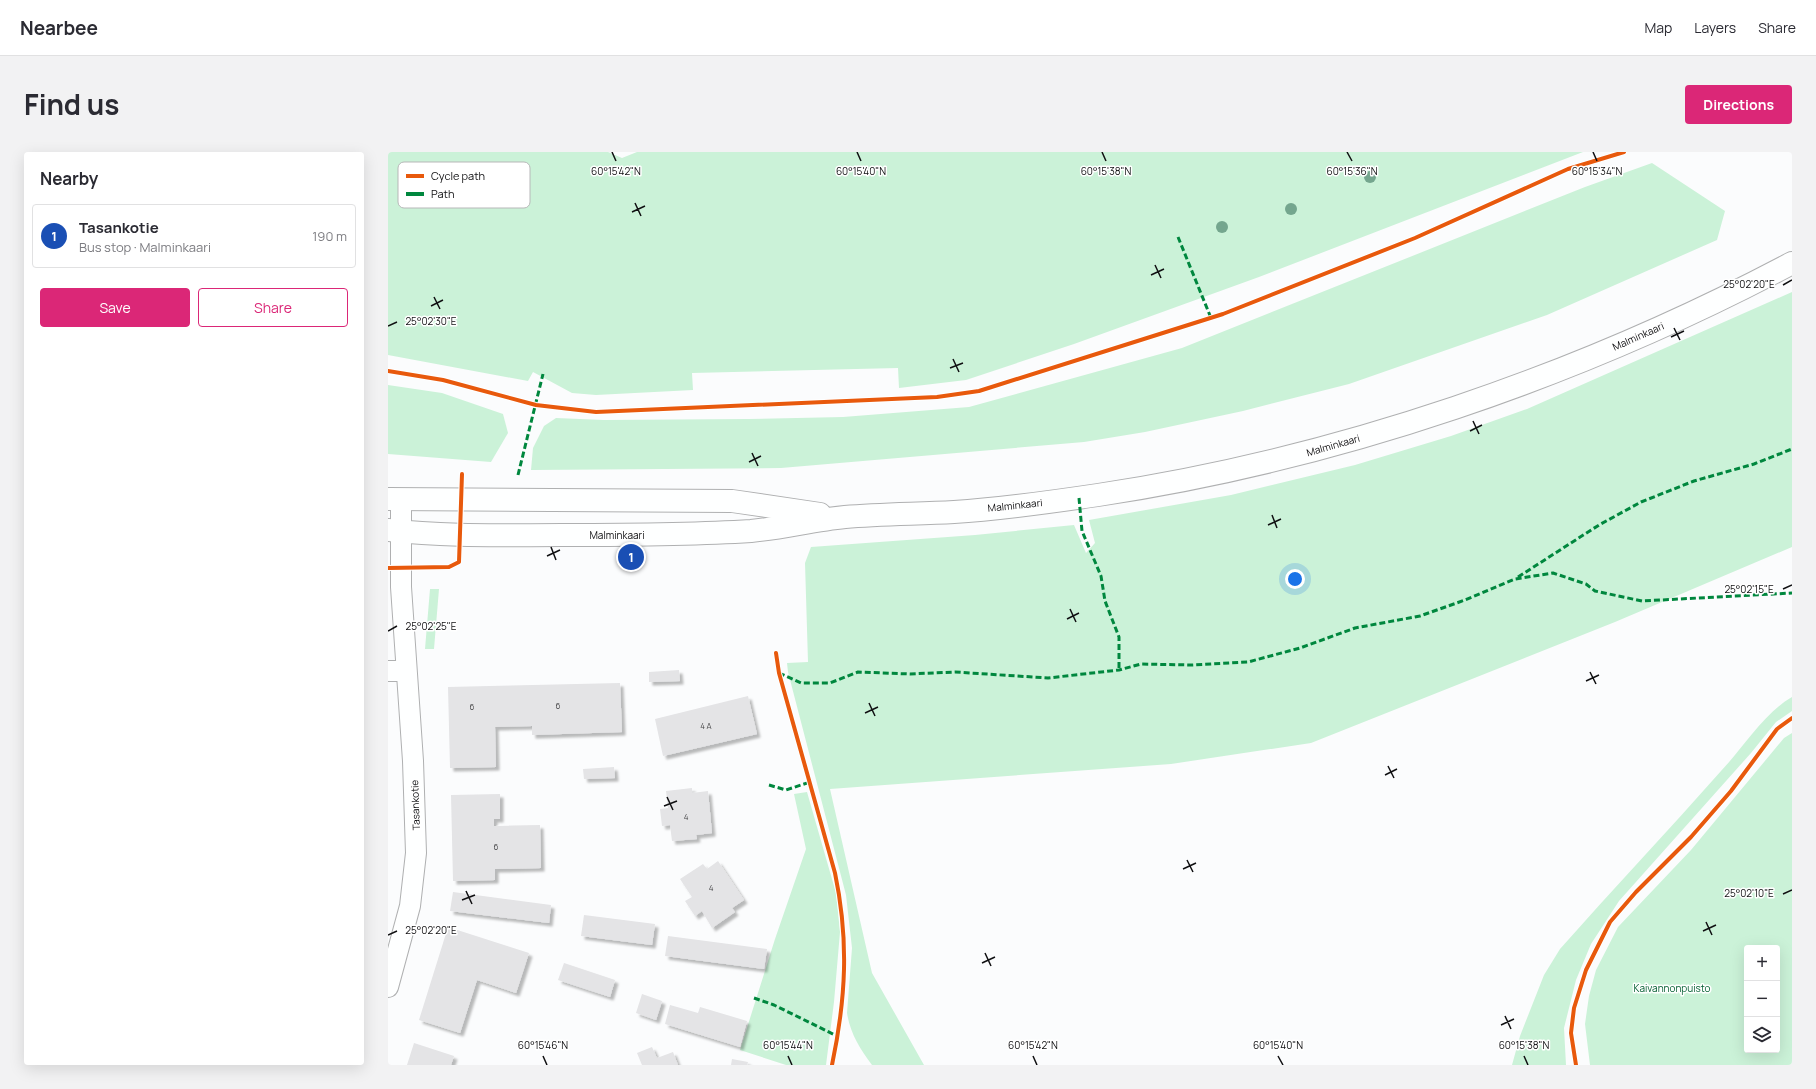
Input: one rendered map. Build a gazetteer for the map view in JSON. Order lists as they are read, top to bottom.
{
  "streets": {
    "main road": ["Malminkaari"],
    "street": ["Tasankotie"]
  },
  "crossings": [
    ["Malminkaari", "Tasankotie"]
  ],
  "parks": ["Kaivannonpuisto"],
  "house_numbers": [
    "6",
    "6",
    "4 A",
    "4",
    "6",
    "4"
  ],
  "legend": ["Cycle path", "Path"],
  "page": {
    "header": "Nearbee",
    "nav": ["Map", "Layers", "Share"],
    "title": "Find us",
    "buttons": [
      "Directions",
      ["Save", "Share"]
    ],
    "heading": "Nearby",
    "list": [
      {
        "mark": "1",
        "name": "Tasankotie",
        "note": "Bus stop · Malminkaari",
        "value": "190 m"
      }
    ],
    "pins": "1",
    "map_buttons": ["+", "−"]
  },
  "coordinates": [
    "60°15'40\"N",
    "60°15'38\"N",
    "60°15'34\"N",
    "60°15'42\"N",
    "60°15'36\"N",
    "25°02'20\"E",
    "25°02'30\"E",
    "25°02'15\"E",
    "25°02'25\"E",
    "25°02'10\"E",
    "60°15'46\"N",
    "60°15'44\"N"
  ]
}
